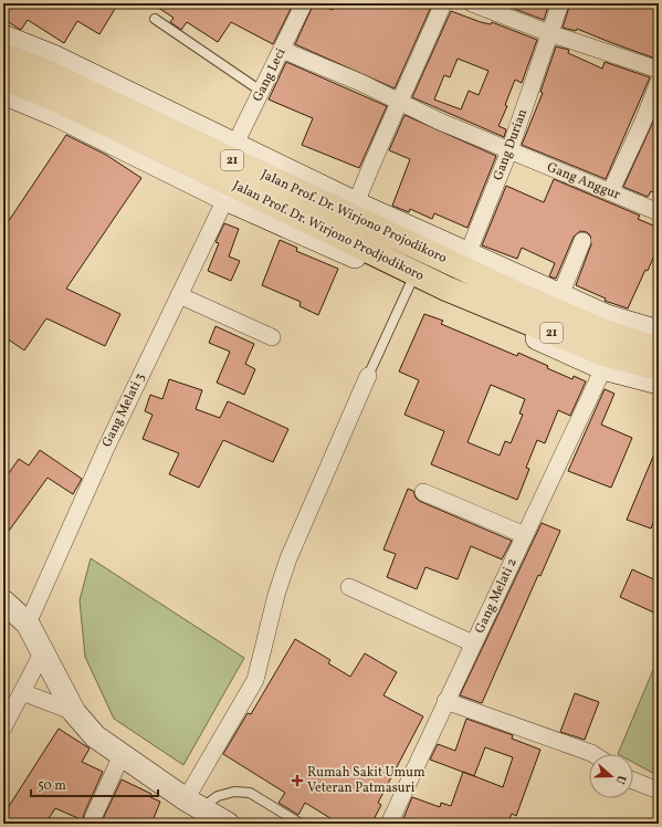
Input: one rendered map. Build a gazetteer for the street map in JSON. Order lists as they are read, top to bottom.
{
  "streets": {
    "highway": ["21", "Jalan Prof. Dr. Wirjono Projodikoro", "Jalan Prof. Dr. Wirjono Prodjodikoro"],
    "street": [
      "Gang Leci",
      "Gang Durian",
      "Gang Anggur",
      "Gang Melati 3",
      "Gang Melati 2"
    ]
  },
  "crossings": [
    ["Gang Leci", "Gang Anggur"],
    ["Gang Durian", "Gang Anggur"],
    ["Gang Durian", "Jalan Prof. Dr. Wirjono Projodikoro"]
  ],
  "places": {
    "health": ["Rumah Sakit Umum Veteran Patmasuri"]
  },
  "scale_bar": "50 m",
  "north": "right"
}
